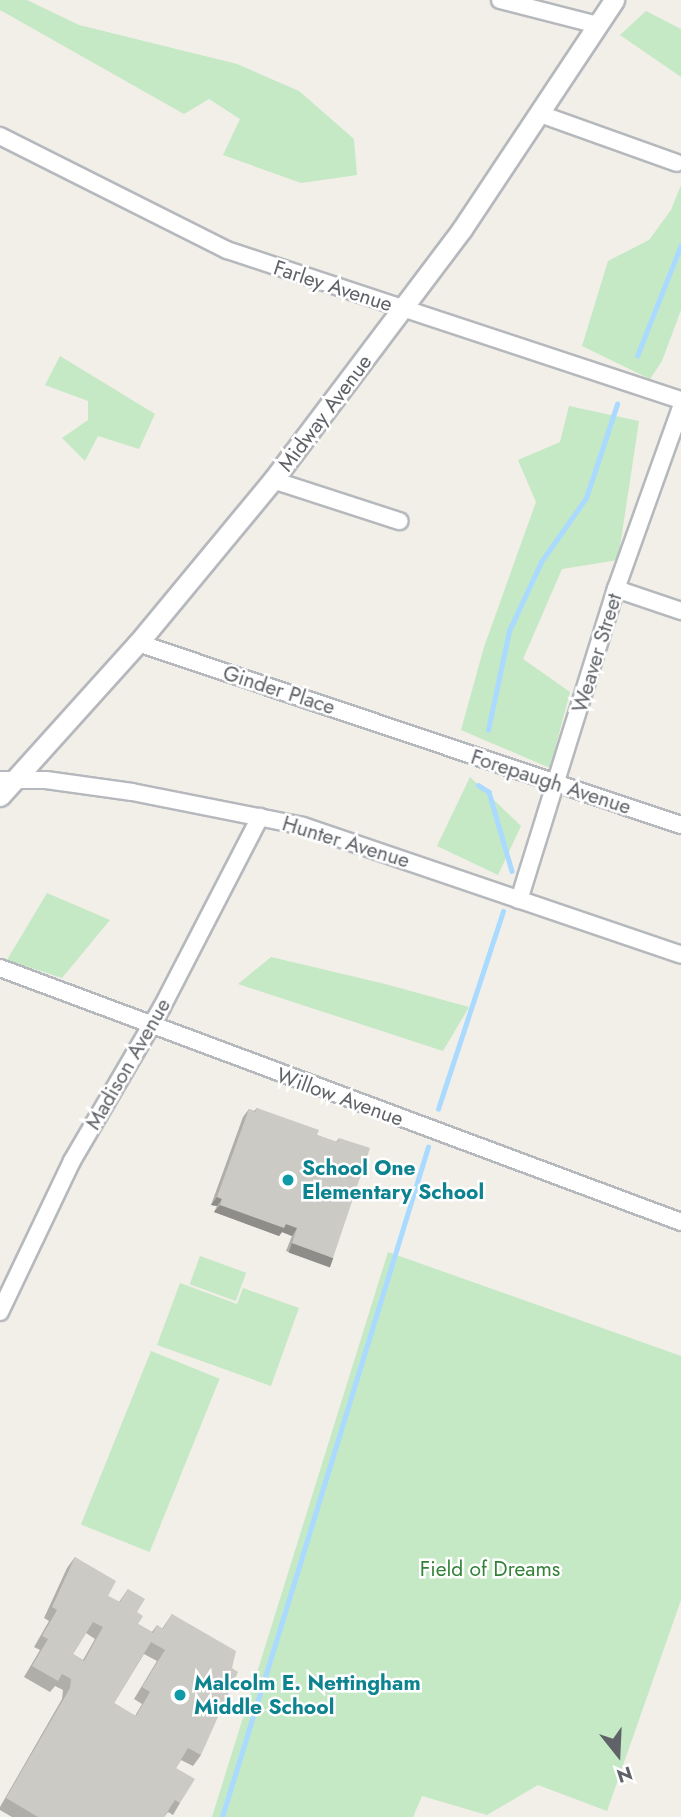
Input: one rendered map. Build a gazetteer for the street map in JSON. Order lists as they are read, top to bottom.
{
  "streets": {
    "street": [
      "Farley Avenue",
      "Midway Avenue",
      "Weaver Street",
      "Ginder Place",
      "Forepaugh Avenue",
      "Hunter Avenue",
      "Madison Avenue",
      "Willow Avenue"
    ]
  },
  "crossings": [
    ["Farley Avenue", "Midway Avenue"],
    ["Midway Avenue", "Ginder Place"],
    ["Midway Avenue", "Hunter Avenue"],
    ["Weaver Street", "Forepaugh Avenue"],
    ["Weaver Street", "Hunter Avenue"],
    ["Ginder Place", "Forepaugh Avenue"],
    ["Hunter Avenue", "Madison Avenue"],
    ["Madison Avenue", "Willow Avenue"]
  ],
  "parks": ["Field of Dreams"],
  "places": ["School One Elementary School", "Malcolm E. Nettingham Middle School"],
  "north": "bottom"
}
